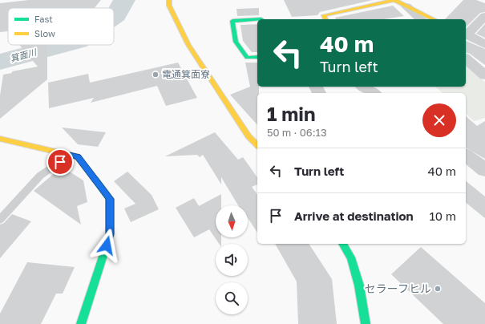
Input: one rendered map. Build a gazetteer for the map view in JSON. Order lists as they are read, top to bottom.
{
  "water": ["箕面川"],
  "places": ["電通箕面寮", "セラーフヒル"],
  "legend": ["Fast", "Slow"],
  "north": "bottom",
  "page": {
    "turn": ["40 m", "Turn left"],
    "heading": ["1 min", "50 m · 06:13"],
    "list": [
      {
        "name": "Turn left",
        "value": "40 m"
      },
      {
        "name": "Arrive at destination",
        "value": "10 m"
      }
    ]
  }
}
